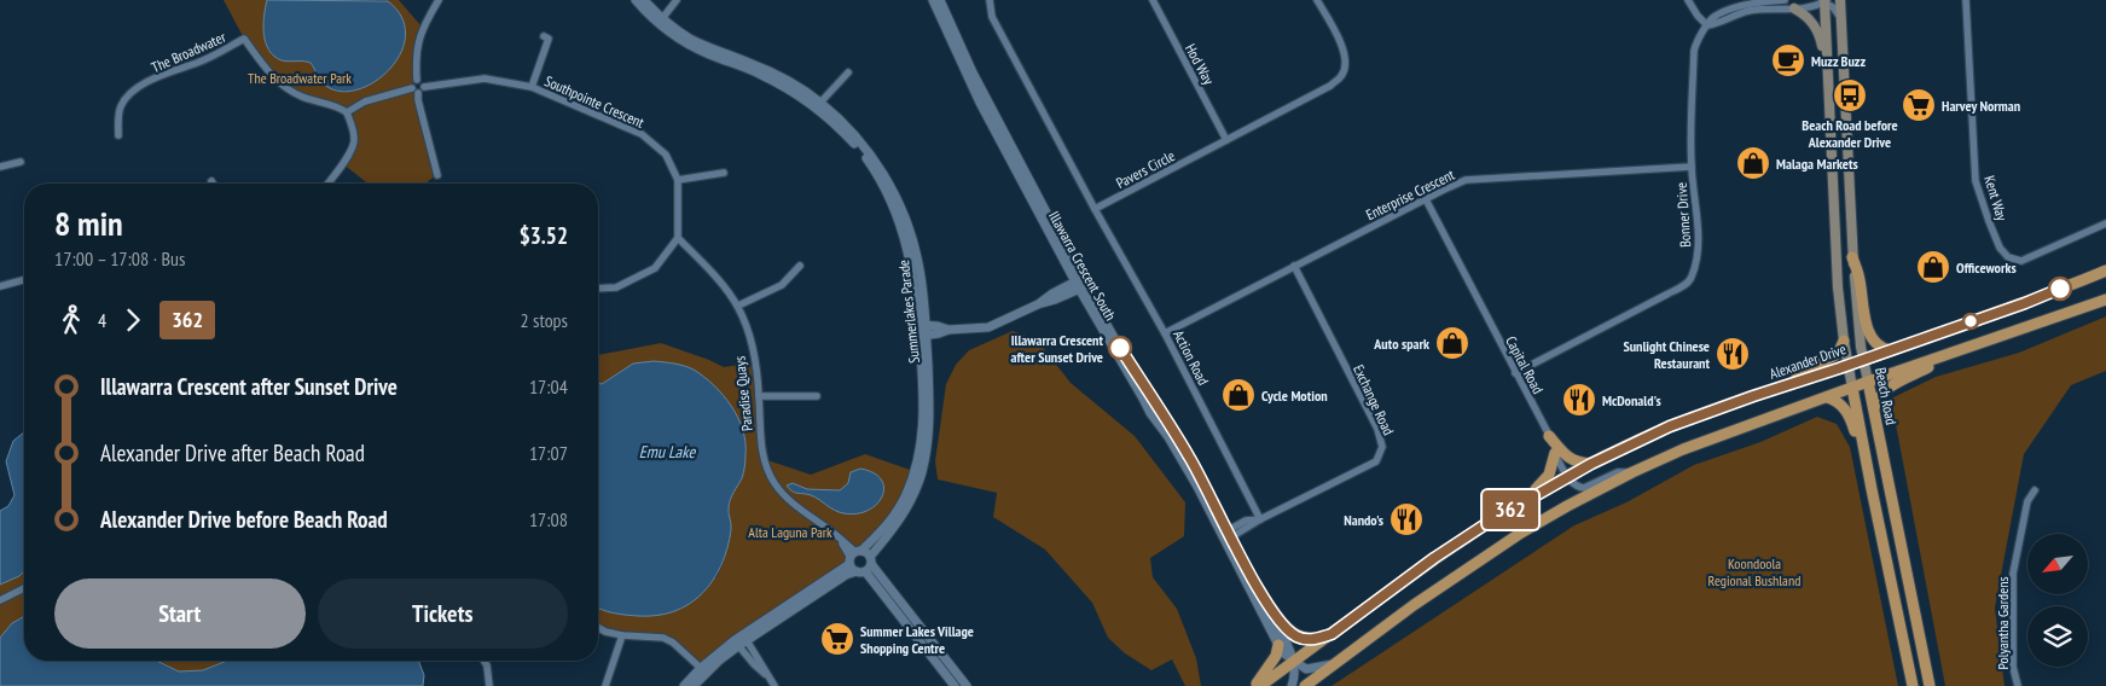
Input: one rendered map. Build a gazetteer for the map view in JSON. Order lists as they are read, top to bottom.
{
  "streets": {
    "main road": ["Alexander Drive", "Beach Road"],
    "street": [
      "The Broadwater",
      "Hod Way",
      "Southpointe Crescent",
      "Pavers Circle",
      "Enterprise Crescent",
      "Kent Way",
      "Bonner Drive",
      "Illawarra Crescent South",
      "Summerlakes Parade",
      "Action Road",
      "Capital Road",
      "Paradise Quays",
      "Exchange Road",
      "Polyantha Gardens"
    ]
  },
  "crossings": [
    ["Hod Way", "Pavers Circle"],
    ["Southpointe Crescent", "Paradise Quays"],
    ["Pavers Circle", "Action Road"],
    ["Enterprise Crescent", "Bonner Drive"],
    ["Enterprise Crescent", "Action Road"],
    ["Enterprise Crescent", "Capital Road"],
    ["Enterprise Crescent", "Exchange Road"],
    ["Bonner Drive", "Capital Road"],
    ["Illawarra Crescent South", "Alexander Drive"],
    ["Illawarra Crescent South", "Exchange Road"],
    ["Summerlakes Parade", "Paradise Quays"],
    ["Action Road", "Exchange Road"],
    ["Alexander Drive", "Capital Road"],
    ["Alexander Drive", "Beach Road"]
  ],
  "water": ["Emu Lake"],
  "parks": ["The Broadwater Park", "Alta Laguna Park", "Koondoola Regional Bushland"],
  "places": {
    "cafe": ["Muzz Buzz"],
    "bus stop": ["Beach Road before Alexander Drive"],
    "supermarket": ["Harvey Norman", "Summer Lakes Village Shopping Centre"],
    "shop": [
      "Malaga Markets",
      "Officeworks",
      "Auto spark",
      "Cycle Motion"
    ],
    "other": ["Illawarra Crescent after Sunset Drive"],
    "restaurant": ["Sunlight Chinese Restaurant", "McDonald's", "Nando's"]
  },
  "lines": ["bus line 362"],
  "north": "bottom left",
  "page": {
    "on_map": "362",
    "heading": ["8 min", "17:00 – 17:08 · Bus", "$3.52"],
    "legs": ["4", "362", "2 stops"],
    "list": [
      {
        "name": "Illawarra Crescent after Sunset Drive",
        "value": "17:04"
      },
      {
        "name": "Alexander Drive after Beach Road",
        "value": "17:07"
      },
      {
        "name": "Alexander Drive before Beach Road",
        "value": "17:08"
      }
    ],
    "buttons": ["Start", "Tickets"]
  }
}
